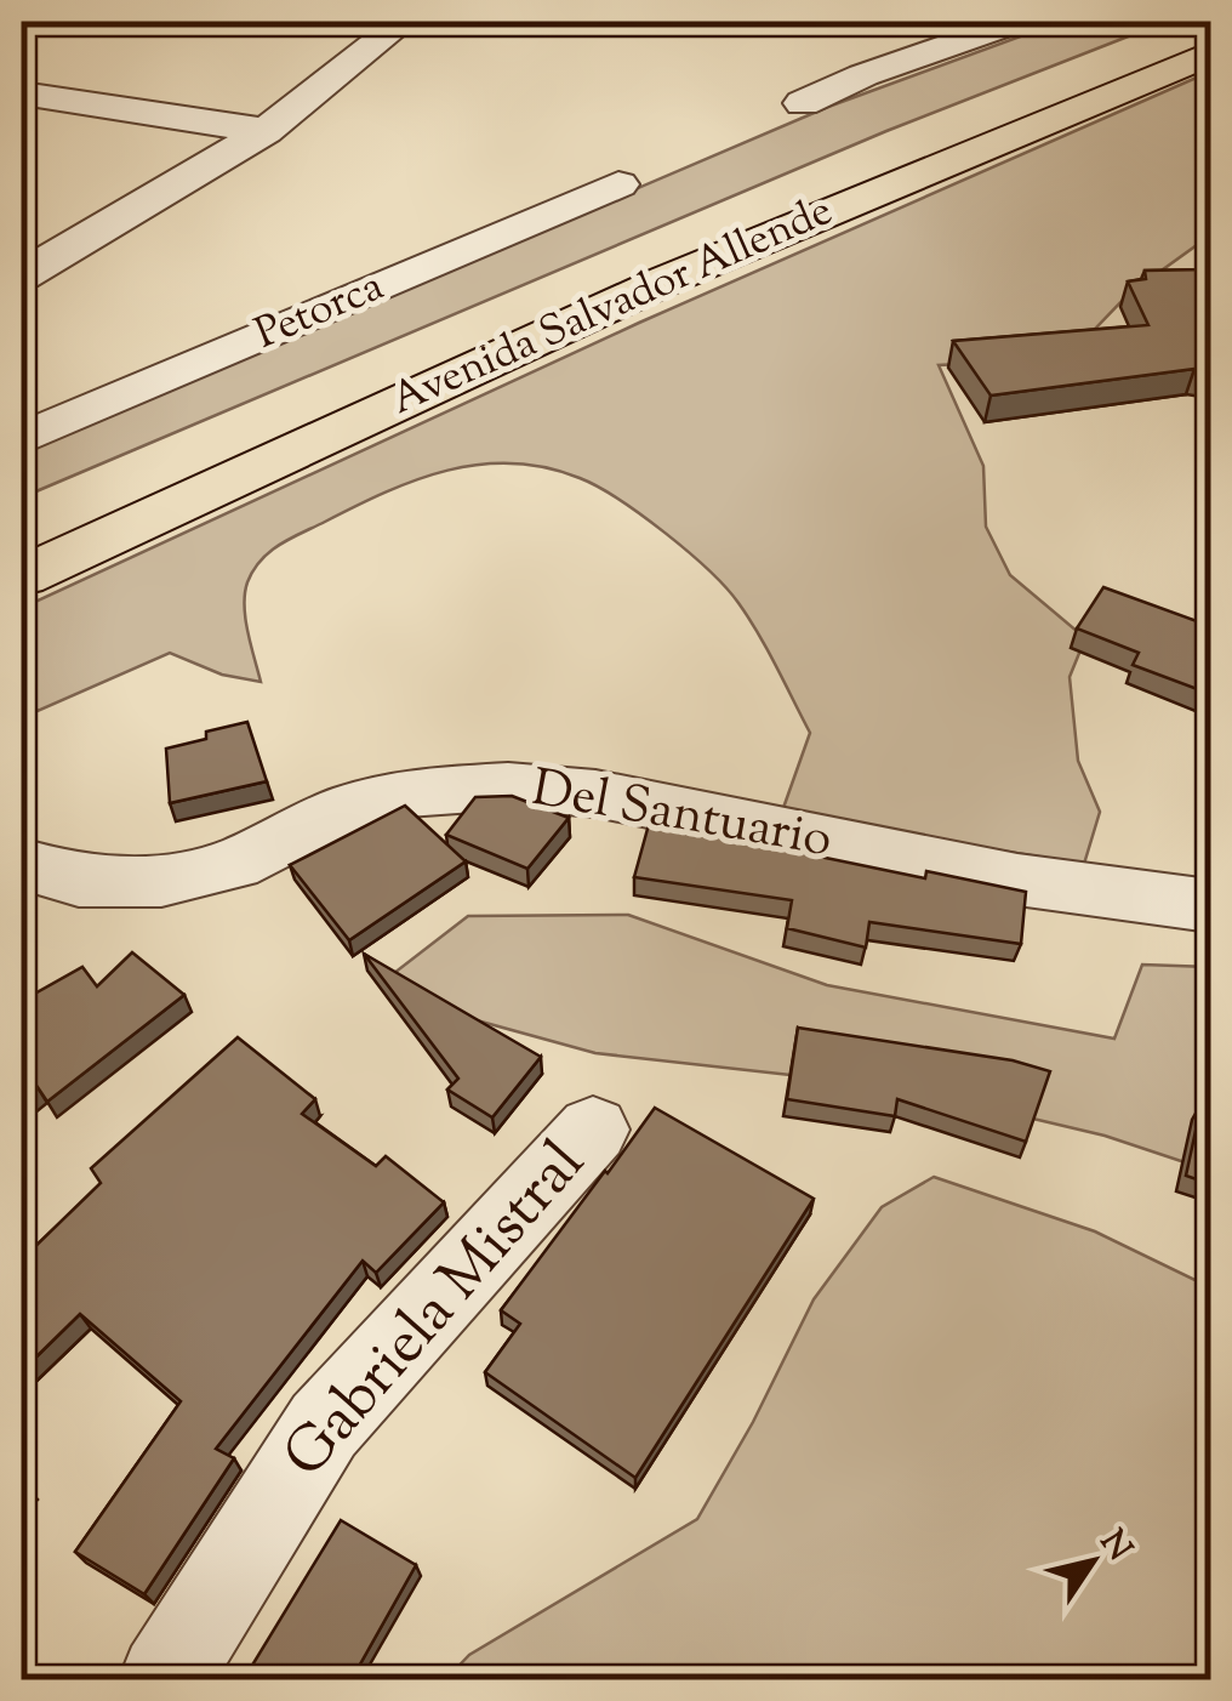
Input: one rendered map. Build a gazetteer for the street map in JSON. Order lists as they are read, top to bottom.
{
  "streets": {
    "highway": ["Avenida Salvador Allende"],
    "street": ["Petorca", "Del Santuario", "Gabriela Mistral"]
  },
  "north": "top right"
}
